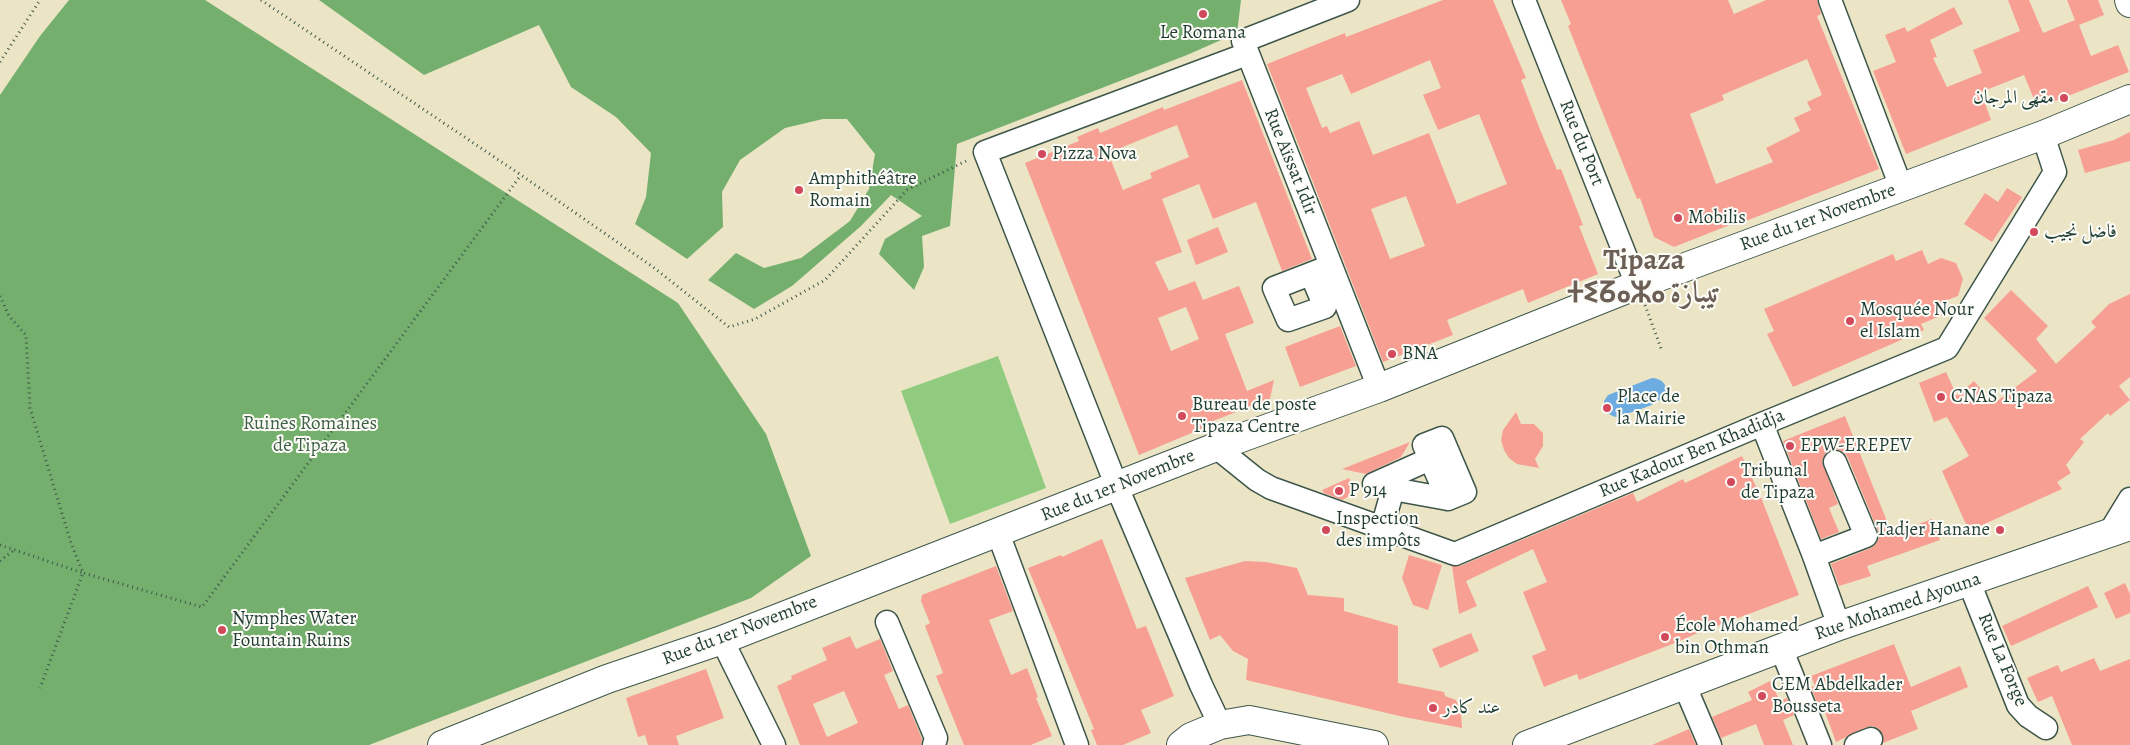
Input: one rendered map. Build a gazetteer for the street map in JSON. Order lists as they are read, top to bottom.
{
  "streets": {
    "main road": ["Rue du 1er Novembre", "Rue Mohamed Ayouna"],
    "street": [
      "Rue du Port",
      "Rue Aïssat Idir",
      "Rue Kadour Ben Khadidja",
      "Rue La Forge"
    ]
  },
  "crossings": [
    ["Rue du Port", "Rue du 1er Novembre"],
    ["Rue Aïssat Idir", "Rue du 1er Novembre"],
    ["Rue du 1er Novembre", "Rue Kadour Ben Khadidja"],
    ["Rue Mohamed Ayouna", "Rue La Forge"]
  ],
  "districts": ["Tipaza ⵜⵉⵒⴰⵣⴰ تيبازة"],
  "parks": ["Ruines Romaines de Tipaza"],
  "places": [
    "Le Romana",
    "مقهى المرجان",
    "Pizza Nova",
    "Amphithéâtre Romain",
    "Mobilis",
    "فاضل نجيب",
    "Mosquée Nour el Islam",
    "BNA",
    "CNAS Tipaza",
    "Place de la Mairie",
    "Bureau de poste Tipaza Centre",
    "EPW-EREPEV",
    "Tribunal de Tipaza",
    "P 914",
    "Inspection des impôts",
    "Tadjer Hanane",
    "Nymphes Water Fountain Ruins",
    "École Mohamed bin Othman",
    "CEM Abdelkader Bousseta",
    "عند كادر"
  ]
}
